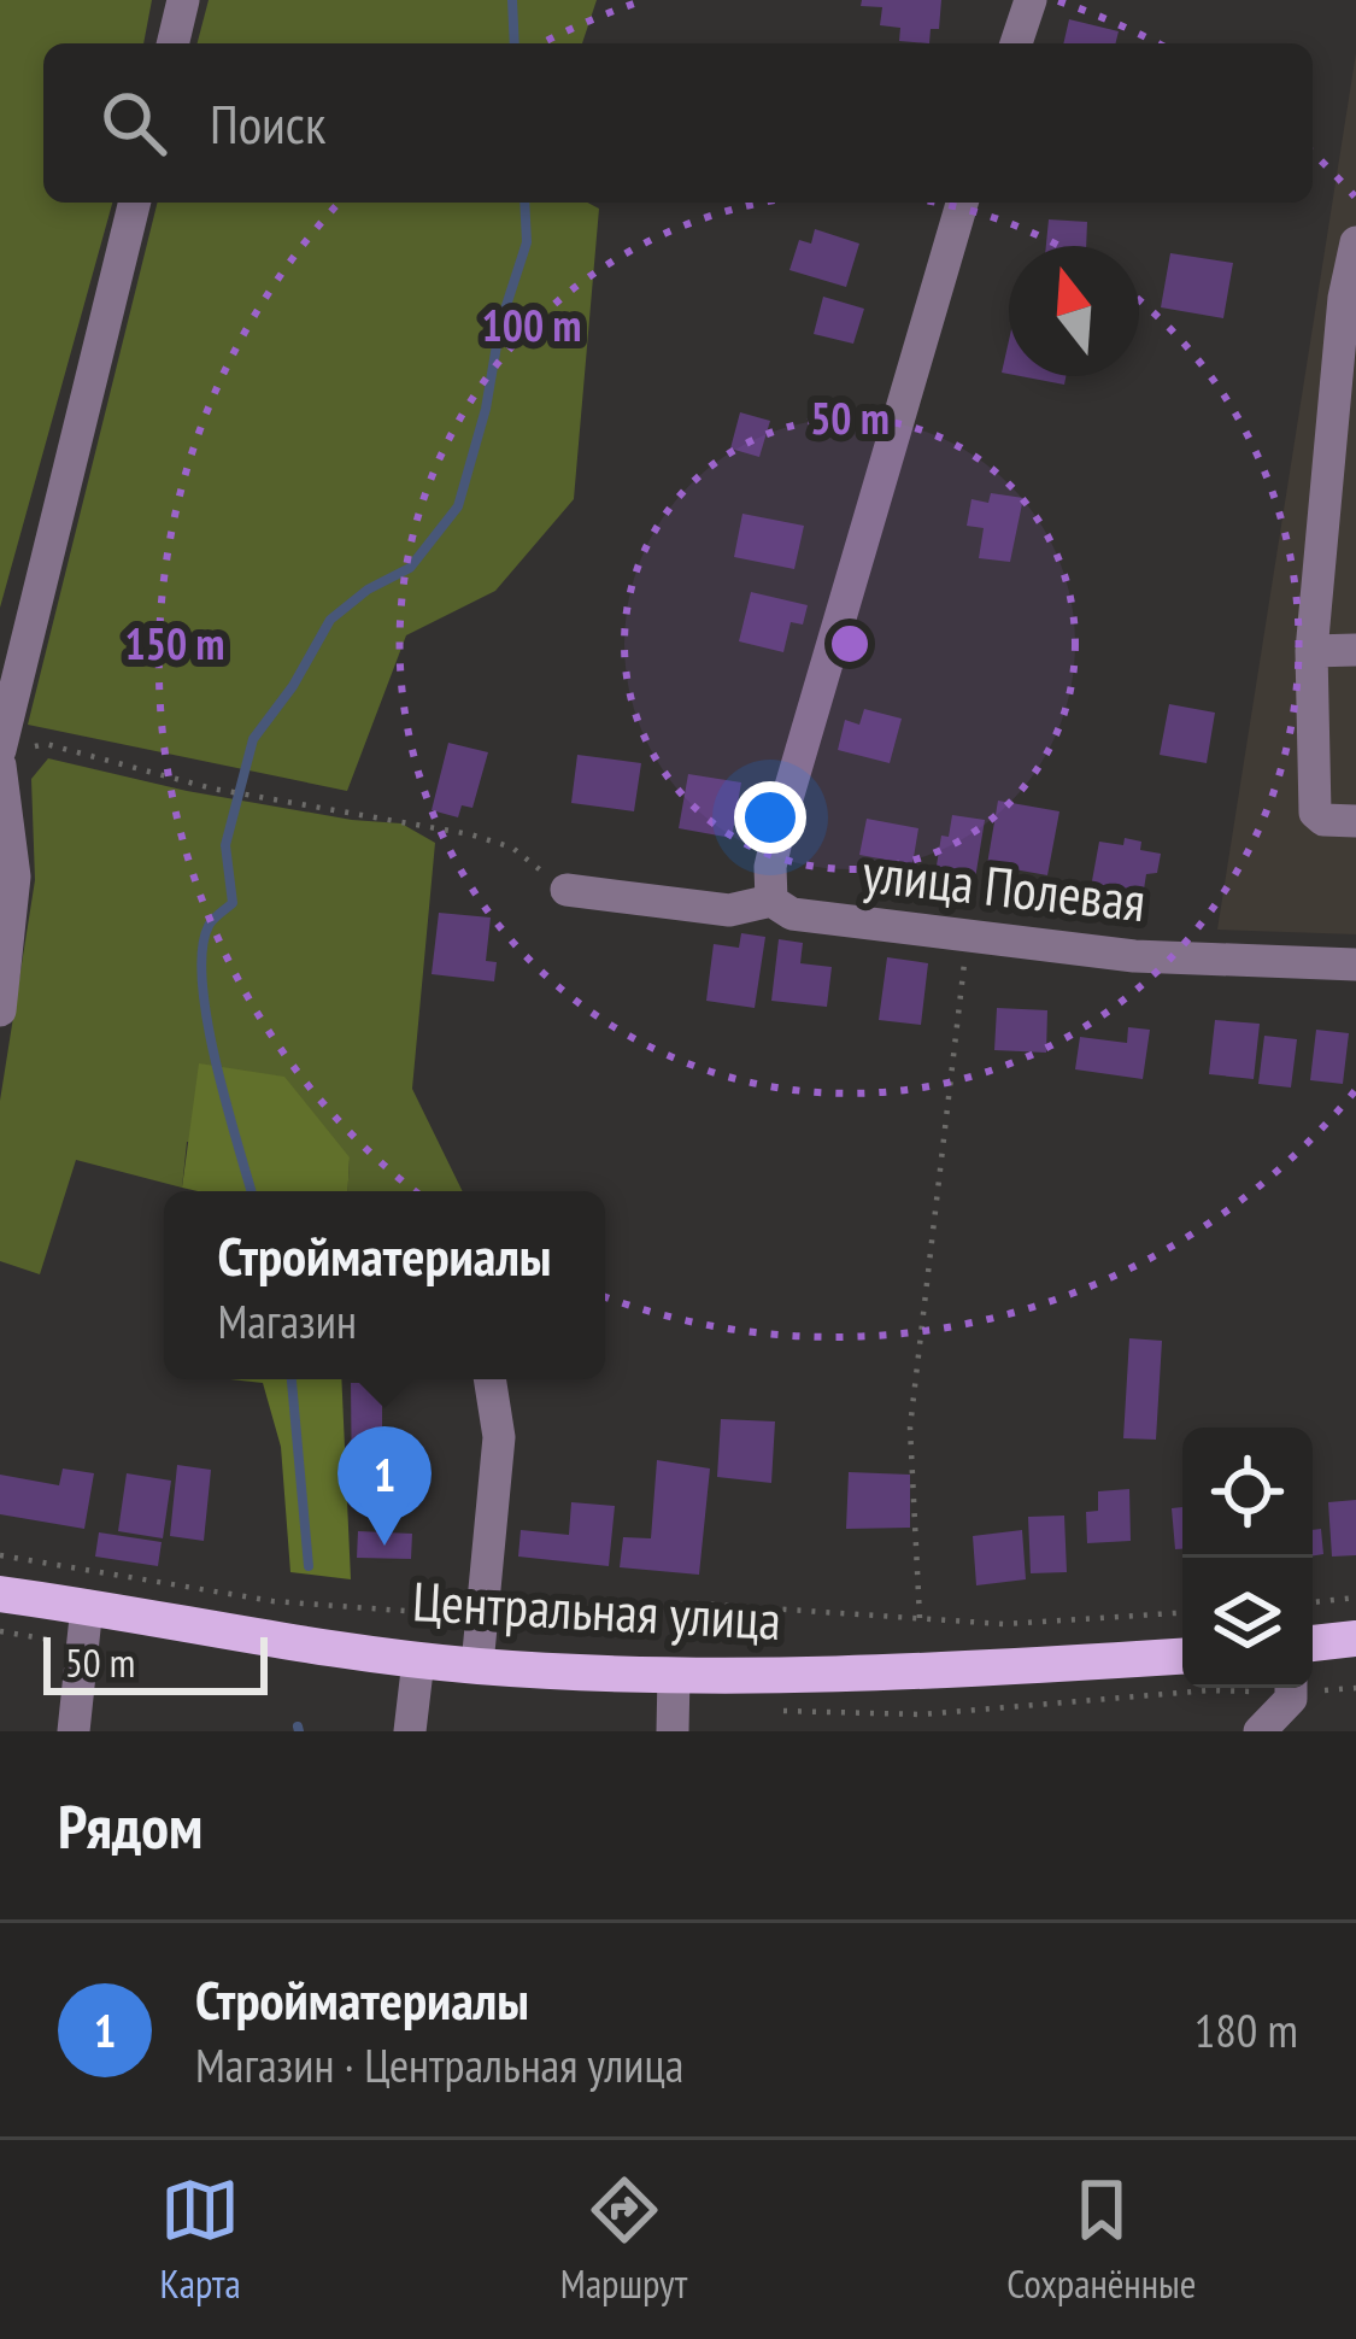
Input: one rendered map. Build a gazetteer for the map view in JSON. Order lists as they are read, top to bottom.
{
  "streets": {
    "main road": ["Центральная улица"],
    "street": ["улица Полевая"]
  },
  "scale_bar": "50 m",
  "north": "top",
  "page": {
    "search": "Поиск",
    "popup": ["Стройматериалы", "Магазин"],
    "pins": "1",
    "scale": "50 m",
    "heading": "Рядом",
    "list": [
      {
        "mark": "1",
        "name": "Стройматериалы",
        "note": "Магазин · Центральная улица",
        "value": "180 m"
      }
    ],
    "nav": ["Карта", "Маршрут", "Сохранённые"]
  },
  "rings": ["100 m", "50 m", "150 m"]
}
